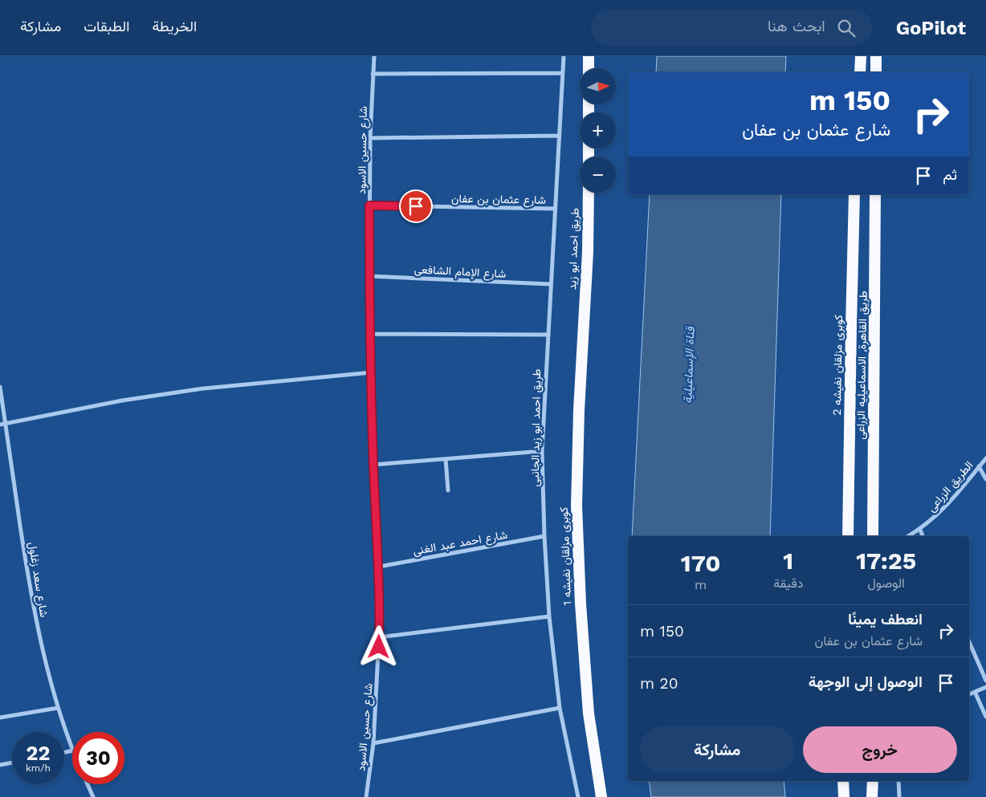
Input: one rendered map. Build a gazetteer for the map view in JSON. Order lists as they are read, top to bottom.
{
  "streets": {
    "highway": [
      "طريق احمد ابو زيد",
      "كوبرى مزلقان نفيشه 2",
      "طريق القاهرة, الاسماعيليه الزراعى",
      "كوبرى مزلقان نفيشه 1"
    ],
    "street": [
      "شارع حسين الاسود",
      "شارع عثمان بن عفان",
      "شارع الإمام الشافعى",
      "طريق احمد ابو زيد الجانبى",
      "الطريق الزراعى",
      "شارع احمد عبد الغنى",
      "شارع سعد زغلول"
    ]
  },
  "crossings": [
    ["شارع حسين الاسود", "شارع عثمان بن عفان"],
    ["شارع حسين الاسود", "شارع الإمام الشافعى"],
    ["شارع حسين الاسود", "شارع احمد عبد الغنى"],
    ["شارع عثمان بن عفان", "طريق احمد ابو زيد الجانبى"],
    ["طريق احمد ابو زيد", "كوبرى مزلقان نفيشه 1"],
    ["شارع الإمام الشافعى", "طريق احمد ابو زيد الجانبى"],
    ["طريق احمد ابو زيد الجانبى", "شارع احمد عبد الغنى"]
  ],
  "water": ["قناة الإسماعيلية"],
  "north": "right",
  "page": {
    "header": "GoPilot",
    "search": "ابحث هنا",
    "nav": ["الخريطة", "الطبقات", "مشاركة"],
    "map_buttons": ["+", "−"],
    "turn": ["150 m", "شارع عثمان بن عفان"],
    "then": "ثم",
    "eta": [
      "17:25",
      "الوصول",
      "1",
      "دقيقة",
      "170",
      "m"
    ],
    "list": [
      {
        "name": "انعطف يمينًا",
        "note": "شارع عثمان بن عفان",
        "value": "150 m"
      },
      {
        "name": "الوصول إلى الوجهة",
        "value": "20 m"
      }
    ],
    "buttons": ["خروج", "مشاركة"],
    "speed": "22 km/h",
    "limit": "30"
  }
}
